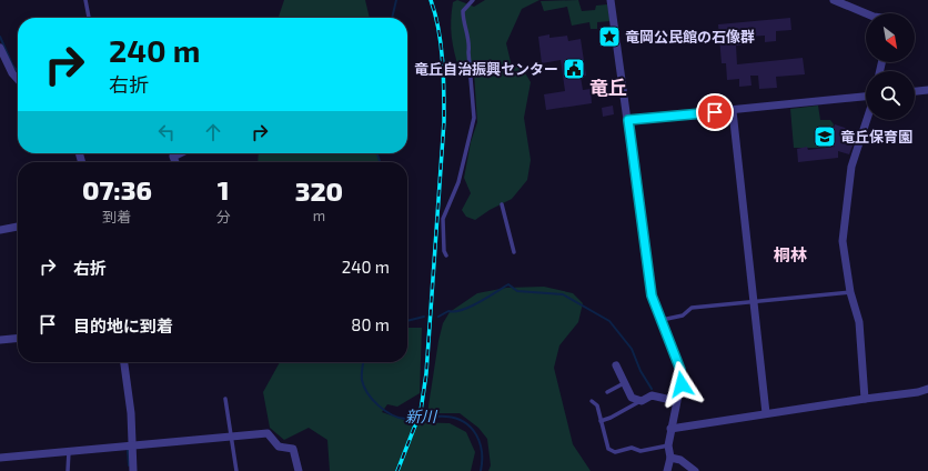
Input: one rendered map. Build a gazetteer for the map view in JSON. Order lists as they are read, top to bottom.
{
  "districts": ["竜丘", "桐林"],
  "water": ["新川"],
  "places": {
    "place": ["竜岡公民館の石像群"],
    "public building": ["竜丘自治振興センター"],
    "school or university": ["竜丘保育園"]
  },
  "north": "bottom right",
  "page": {
    "turn": ["240 m", "右折"],
    "eta": [
      "07:36",
      "到着",
      "1",
      "分",
      "320",
      "m"
    ],
    "list": [
      {
        "name": "右折",
        "value": "240 m"
      },
      {
        "name": "目的地に到着",
        "value": "80 m"
      }
    ]
  }
}
